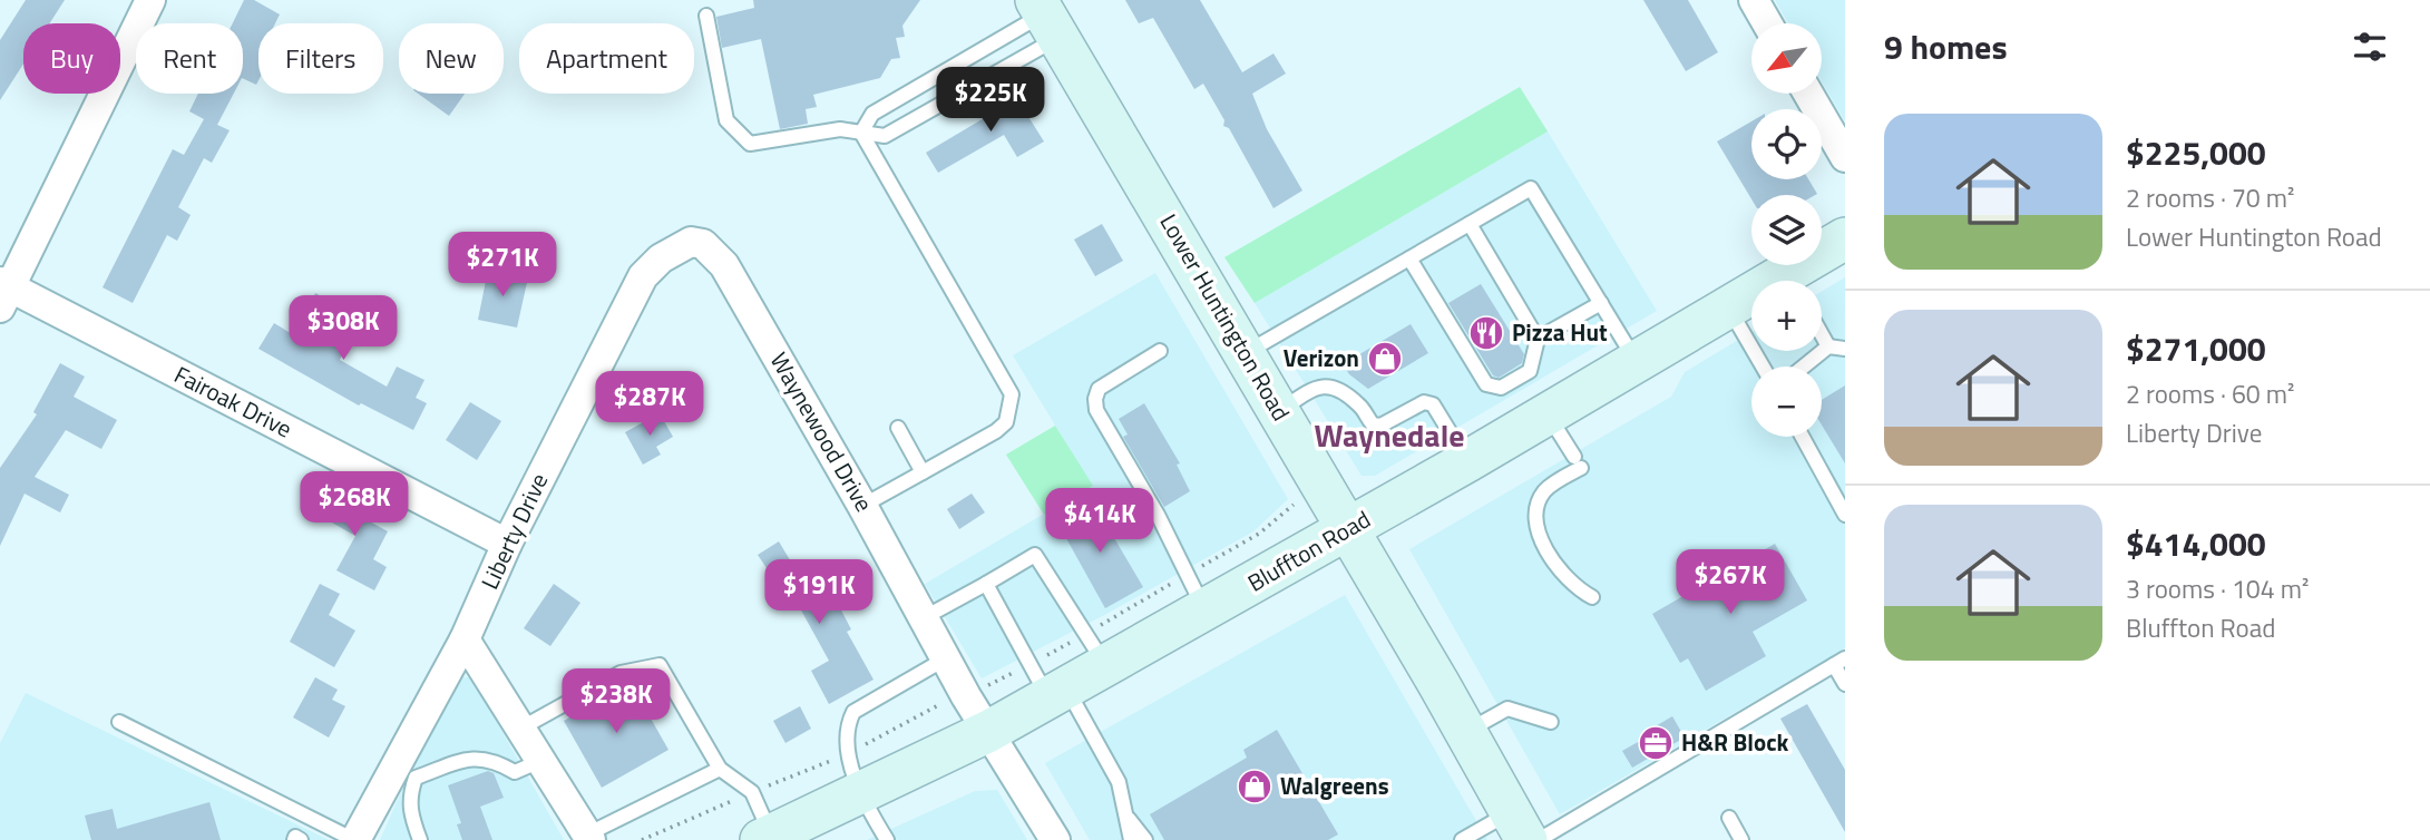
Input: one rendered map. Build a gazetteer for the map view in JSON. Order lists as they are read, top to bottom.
{
  "streets": {
    "main road": ["Lower Huntington Road", "Bluffton Road"],
    "street": ["Fairoak Drive", "Waynewood Drive", "Liberty Drive"]
  },
  "crossings": [
    ["Lower Huntington Road", "Bluffton Road"],
    ["Fairoak Drive", "Liberty Drive"],
    ["Waynewood Drive", "Liberty Drive"],
    ["Waynewood Drive", "Bluffton Road"]
  ],
  "districts": ["Waynedale"],
  "places": {
    "restaurant": ["Pizza Hut"],
    "shop": ["Verizon", "Walgreens"],
    "office": ["H&R Block"]
  },
  "north": "bottom left",
  "page": {
    "heading": "9 homes",
    "map_buttons": ["+", "−"],
    "chip": [
      "Buy",
      "Rent",
      "Filters",
      "New",
      "Apartment"
    ],
    "price": [
      "$225K",
      "$271K",
      "$308K",
      "$287K",
      "$268K",
      "$414K",
      "$267K",
      "$191K",
      "$238K"
    ],
    "list": [
      {
        "name": "$225,000",
        "note": "2 rooms · 70 m² · Lower Huntington Road"
      },
      {
        "name": "$271,000",
        "note": "2 rooms · 60 m² · Liberty Drive"
      },
      {
        "name": "$414,000",
        "note": "3 rooms · 104 m² · Bluffton Road"
      }
    ]
  }
}
